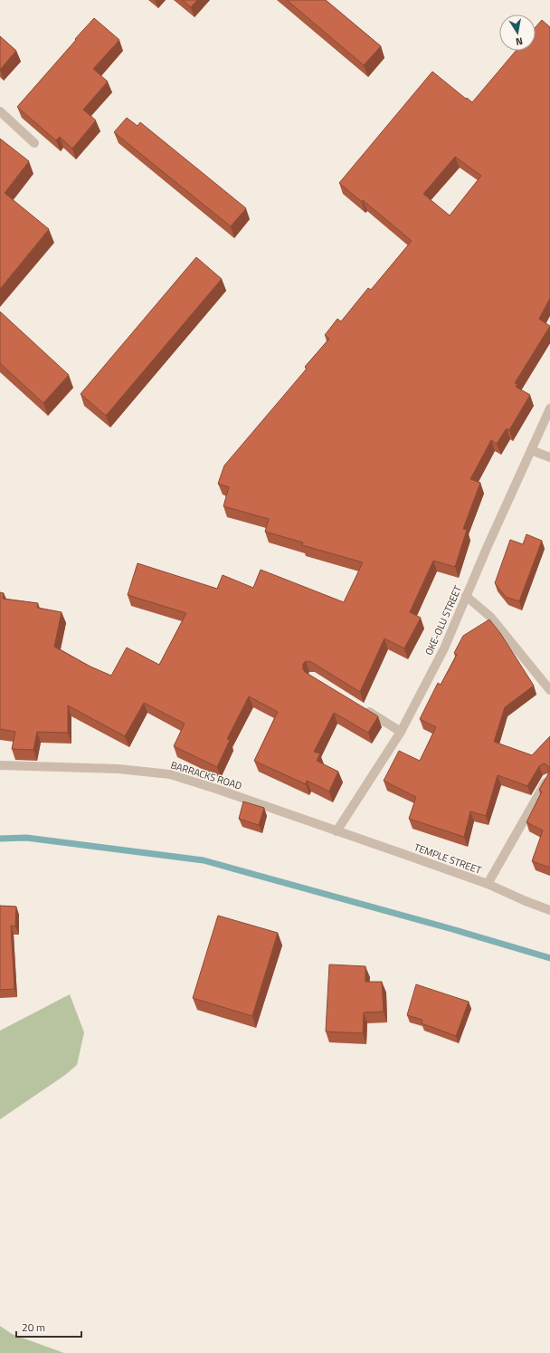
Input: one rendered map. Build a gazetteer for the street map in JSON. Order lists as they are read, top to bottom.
{
  "streets": {
    "street": ["OKE-OLU STREET", "BARRACKS ROAD", "TEMPLE STREET"]
  },
  "crossings": [
    ["OKE-OLU STREET", "BARRACKS ROAD"],
    ["OKE-OLU STREET", "TEMPLE STREET"],
    ["BARRACKS ROAD", "TEMPLE STREET"]
  ],
  "scale_bar": "20 m",
  "north": "bottom"
}
